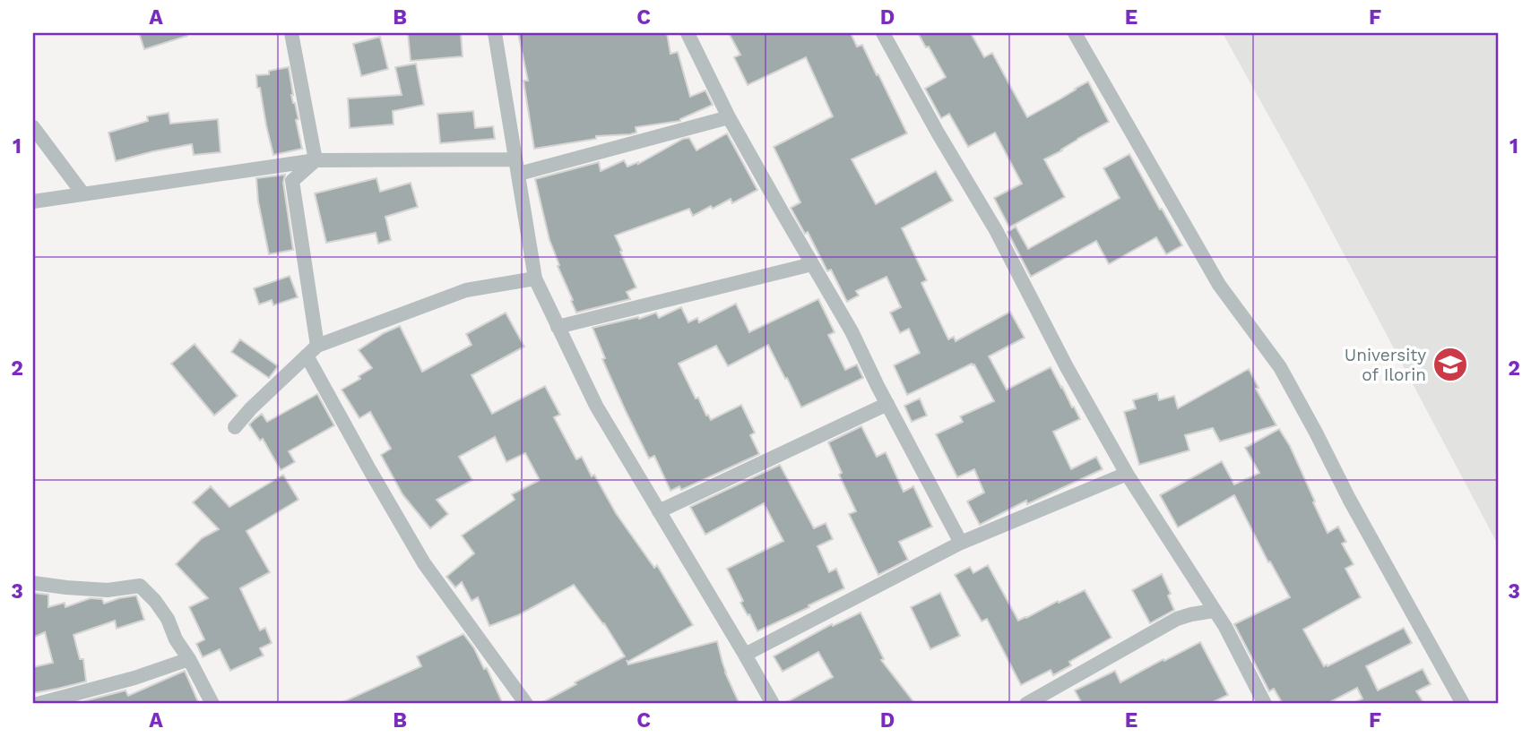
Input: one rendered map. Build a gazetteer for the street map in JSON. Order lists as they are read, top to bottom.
{
  "places": {
    "school or university": ["University of Ilorin"]
  },
  "grid": {
    "columns": [
      "A",
      "B",
      "C",
      "D",
      "E",
      "F"
    ],
    "rows": ["1", "2", "3"]
  }
}
